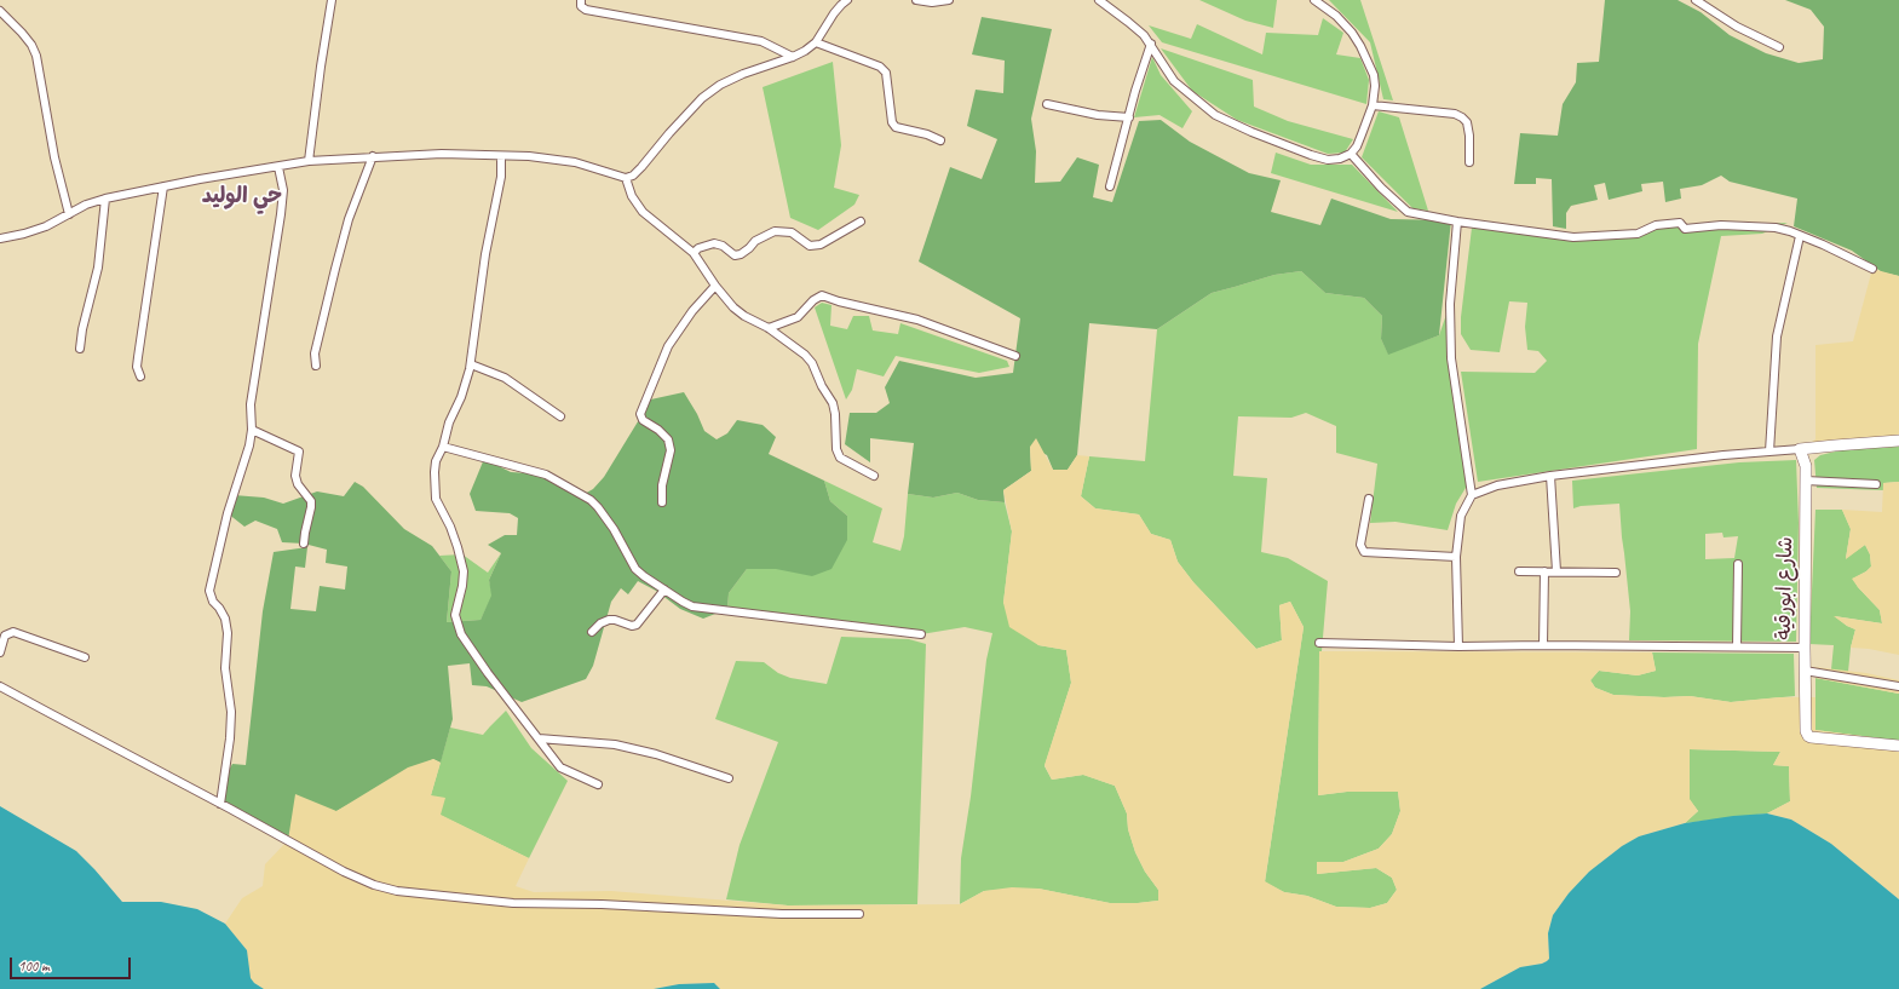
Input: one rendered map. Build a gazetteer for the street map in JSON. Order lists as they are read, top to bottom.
{
  "streets": {
    "main road": ["شارع ابورقية"]
  },
  "districts": ["حي الوليد"],
  "scale_bar": "100 m"
}
